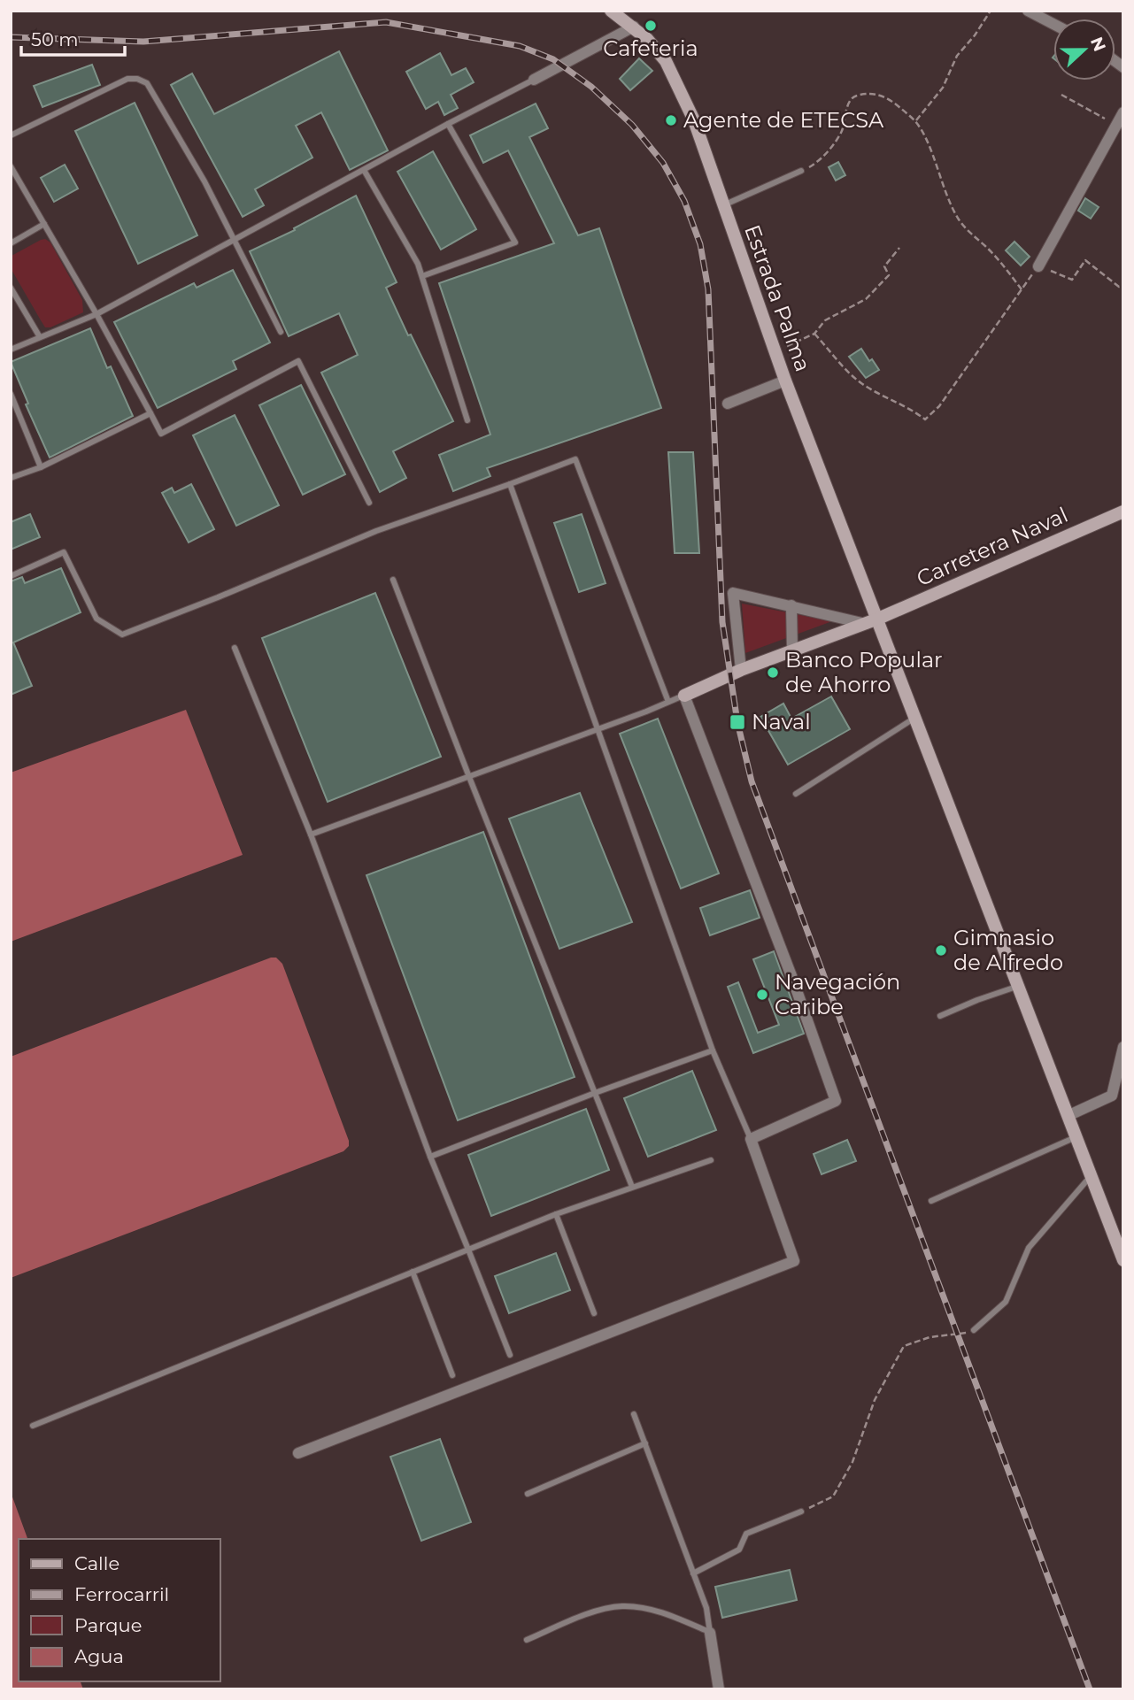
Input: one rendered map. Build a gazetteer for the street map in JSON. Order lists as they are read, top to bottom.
{
  "streets": {
    "main road": ["Estrada Palma", "Carretera Naval"]
  },
  "crossings": [
    ["Estrada Palma", "Carretera Naval"]
  ],
  "places": {
    "other": [
      "Cafeteria",
      "Agente de ETECSA",
      "Banco Popular de Ahorro",
      "Gimnasio de Alfredo",
      "Navegación Caribe"
    ],
    "transit": ["Naval"]
  },
  "legend": [
    "Calle",
    "Ferrocarril",
    "Parque",
    "Agua"
  ],
  "scale_bar": "50 m",
  "north": "right"
}
